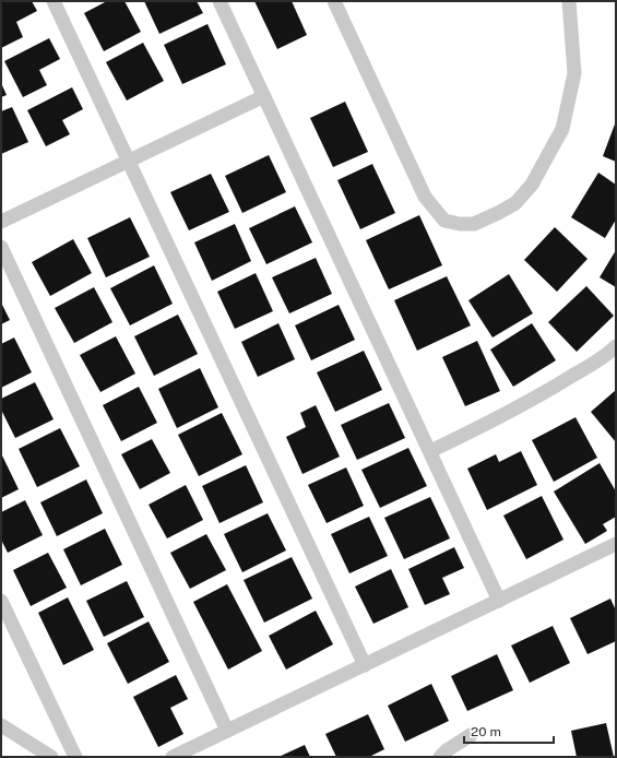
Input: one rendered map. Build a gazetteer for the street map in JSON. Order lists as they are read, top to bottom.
{
  "scale_bar": "20 m"
}
